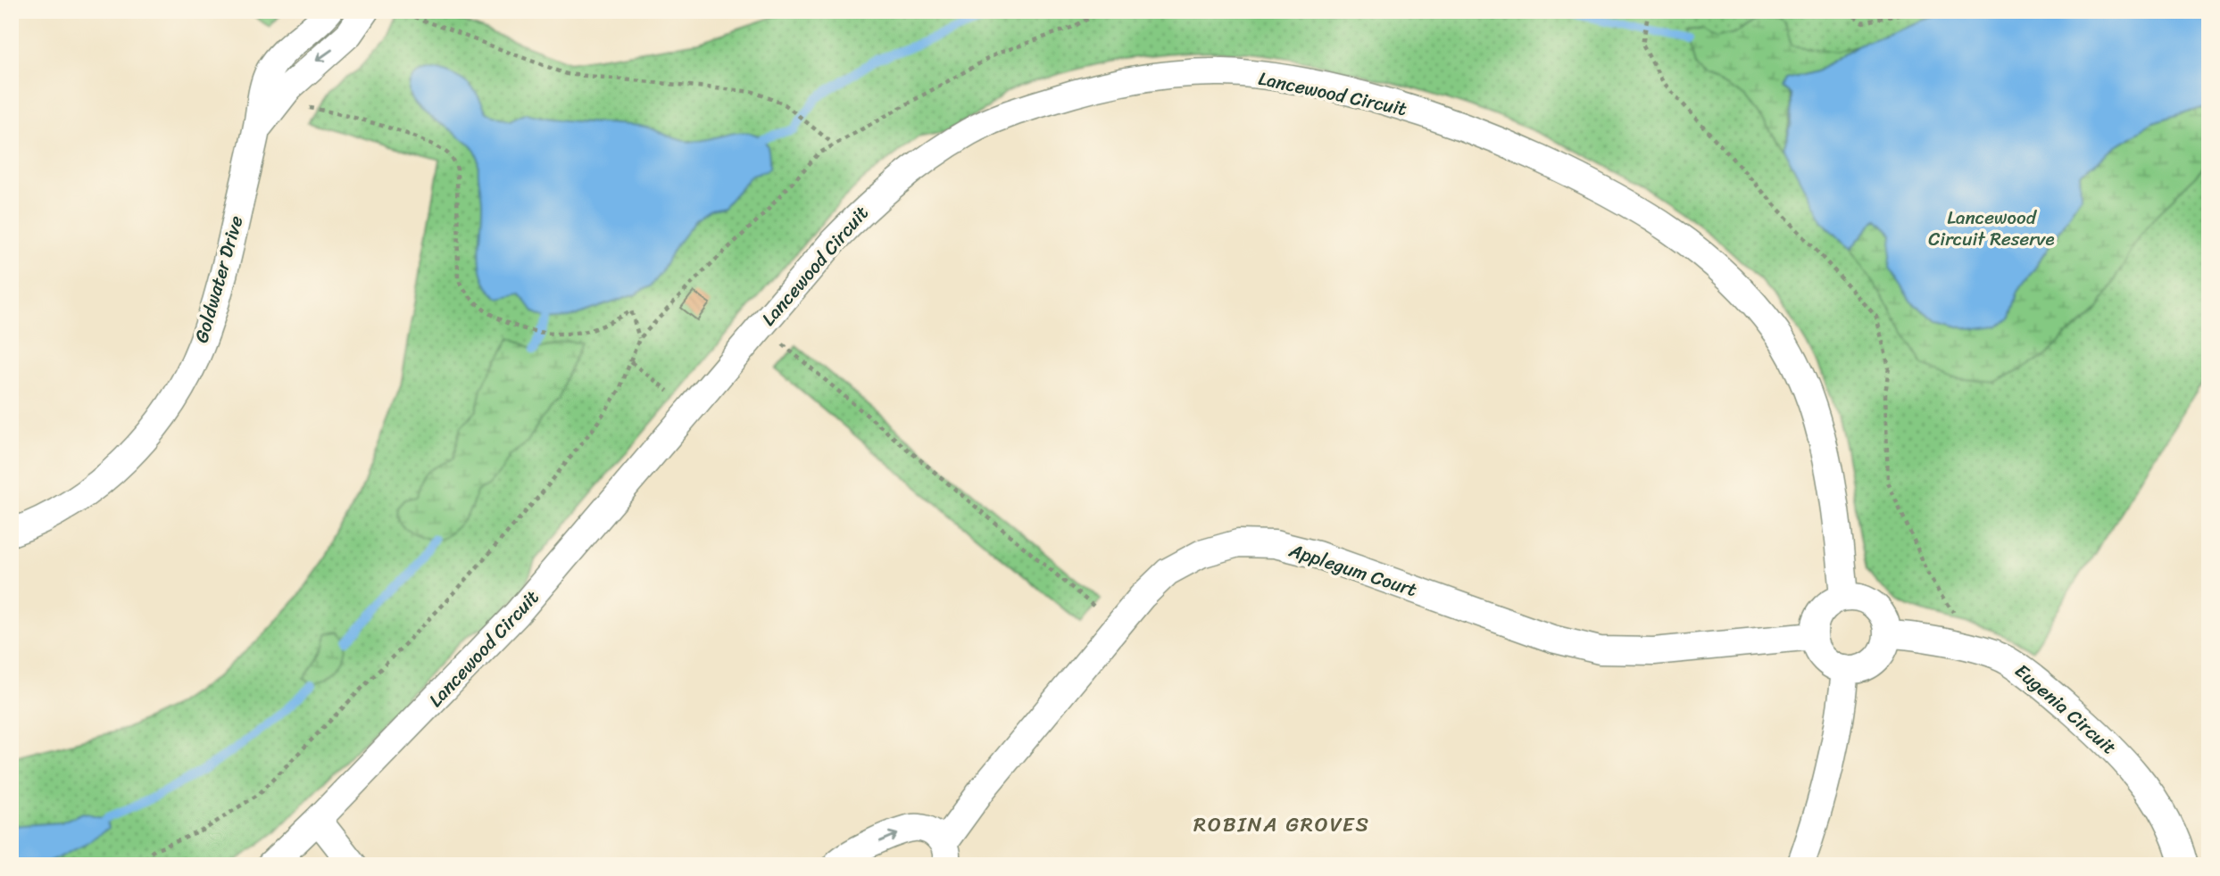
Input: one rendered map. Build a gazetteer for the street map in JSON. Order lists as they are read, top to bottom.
{
  "streets": {
    "street": [
      "Lancewood Circuit",
      "Goldwater Drive",
      "Applegum Court",
      "Eugenia Circuit"
    ]
  },
  "crossings": [
    ["Lancewood Circuit", "Applegum Court"],
    ["Lancewood Circuit", "Eugenia Circuit"],
    ["Applegum Court", "Eugenia Circuit"]
  ],
  "districts": ["ROBINA GROVES"],
  "parks": ["Lancewood Circuit Reserve"]
}
